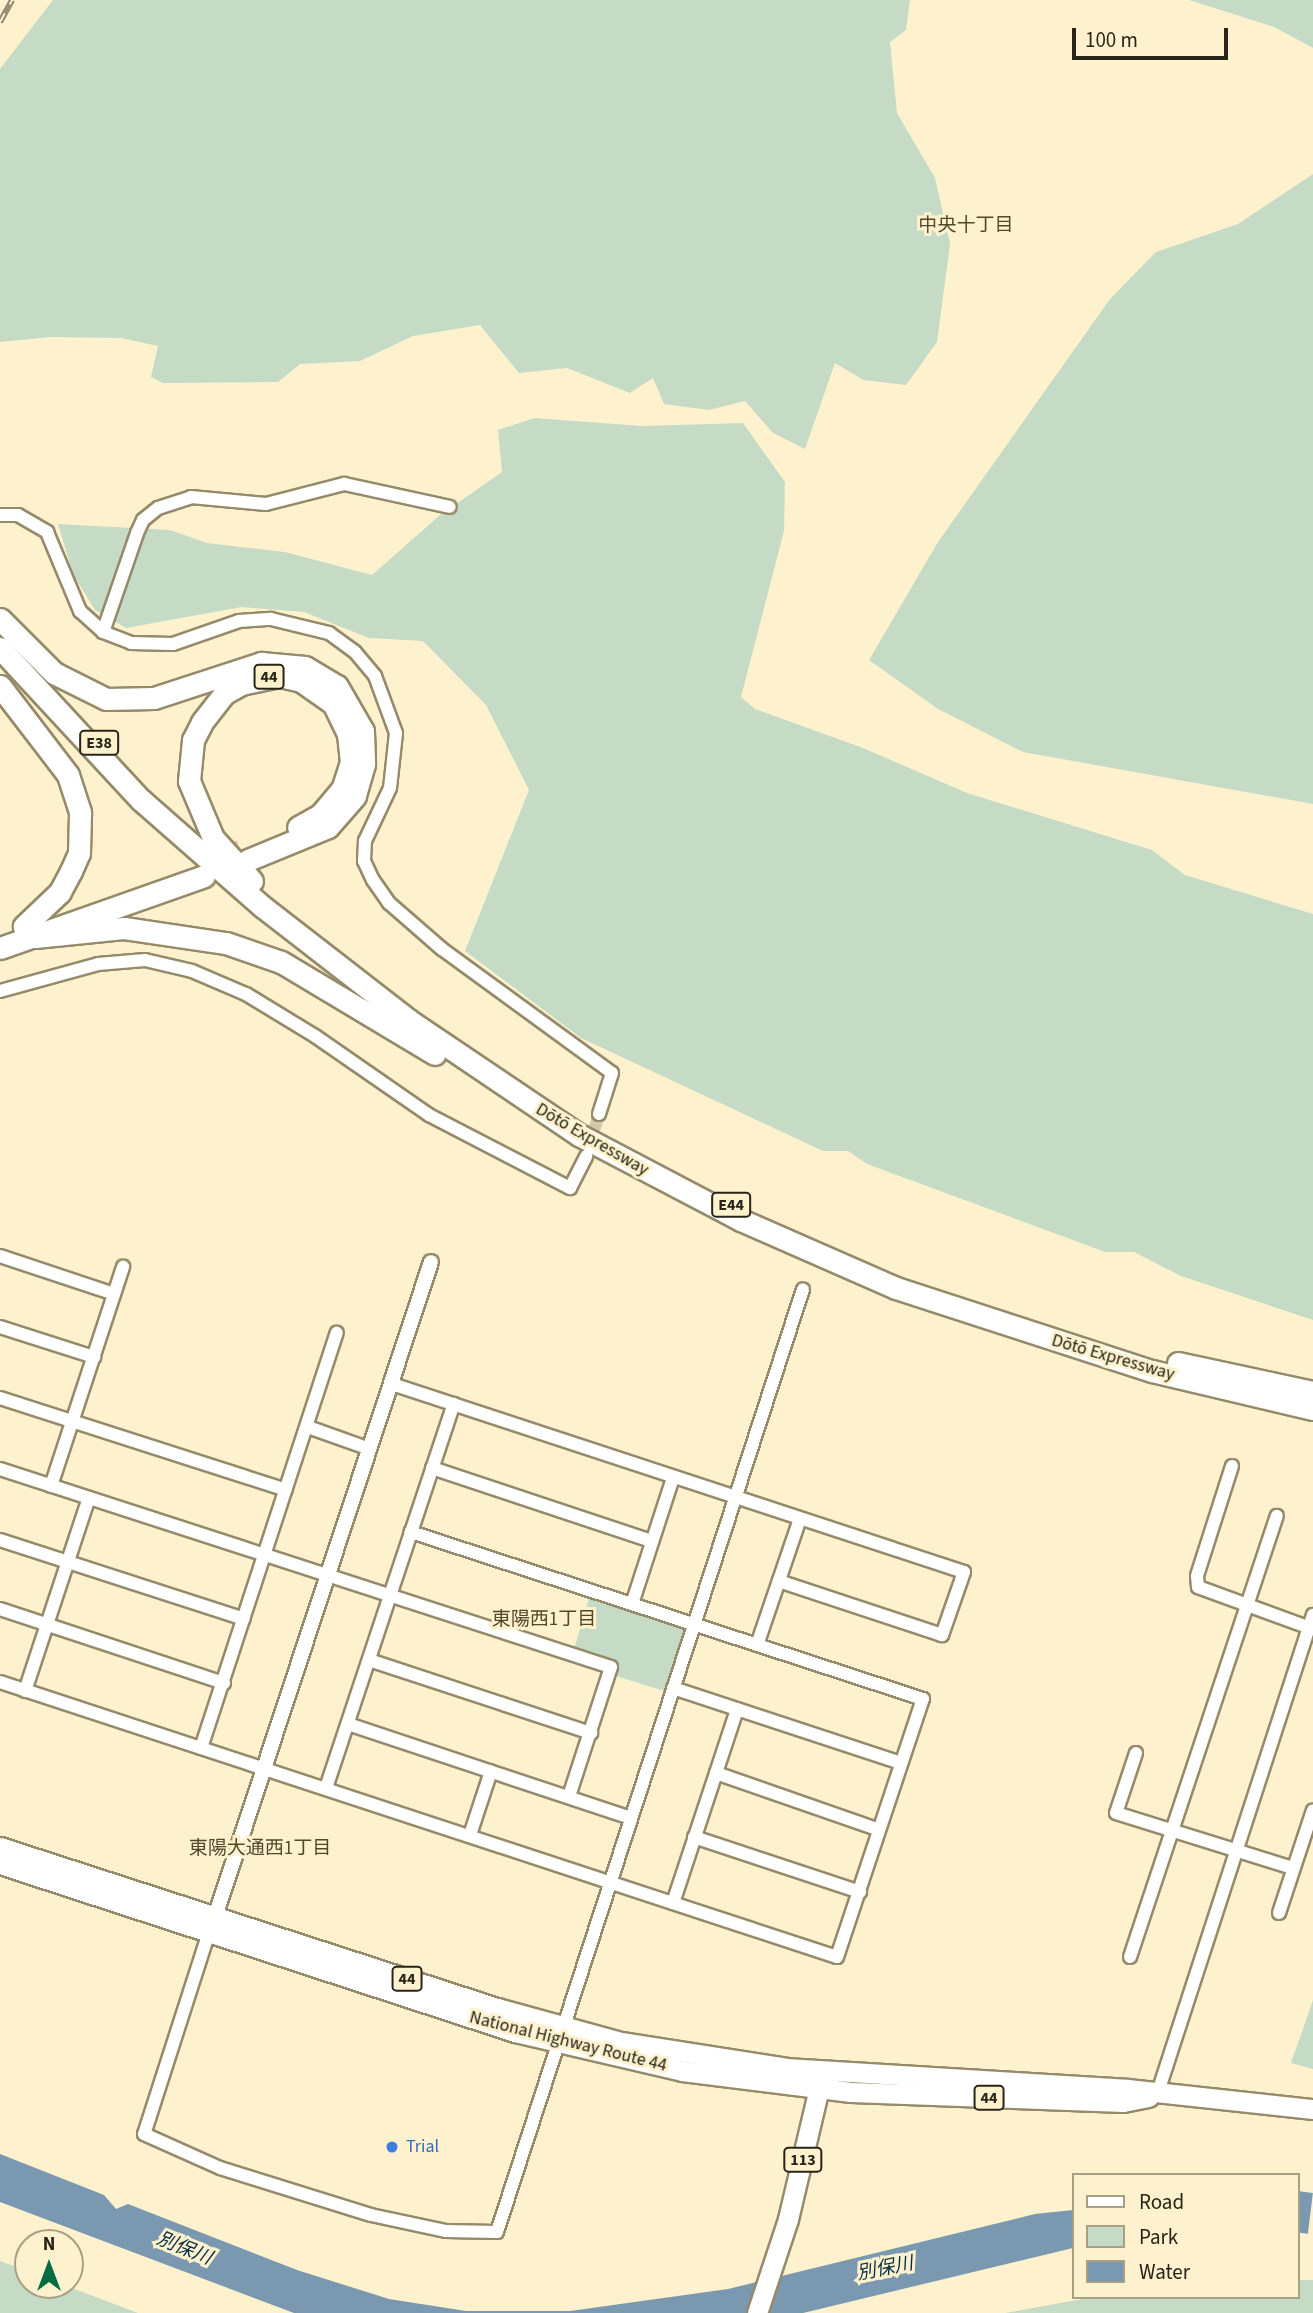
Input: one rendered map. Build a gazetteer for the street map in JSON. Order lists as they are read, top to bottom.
{
  "streets": {
    "highway": [
      "44",
      "E38",
      "Dōtō Expressway",
      "E44"
    ],
    "main road": ["National Highway Route 44", "113"]
  },
  "crossings": [
    ["44", "Dōtō Expressway"],
    ["National Highway Route 44", "113"]
  ],
  "districts": ["中央十丁目", "東陽西1丁目", "東陽大通西1丁目"],
  "water": ["別保川"],
  "places": ["Trial"],
  "legend": ["Road", "Park", "Water"],
  "scale_bar": "100 m",
  "north": "top"
}
